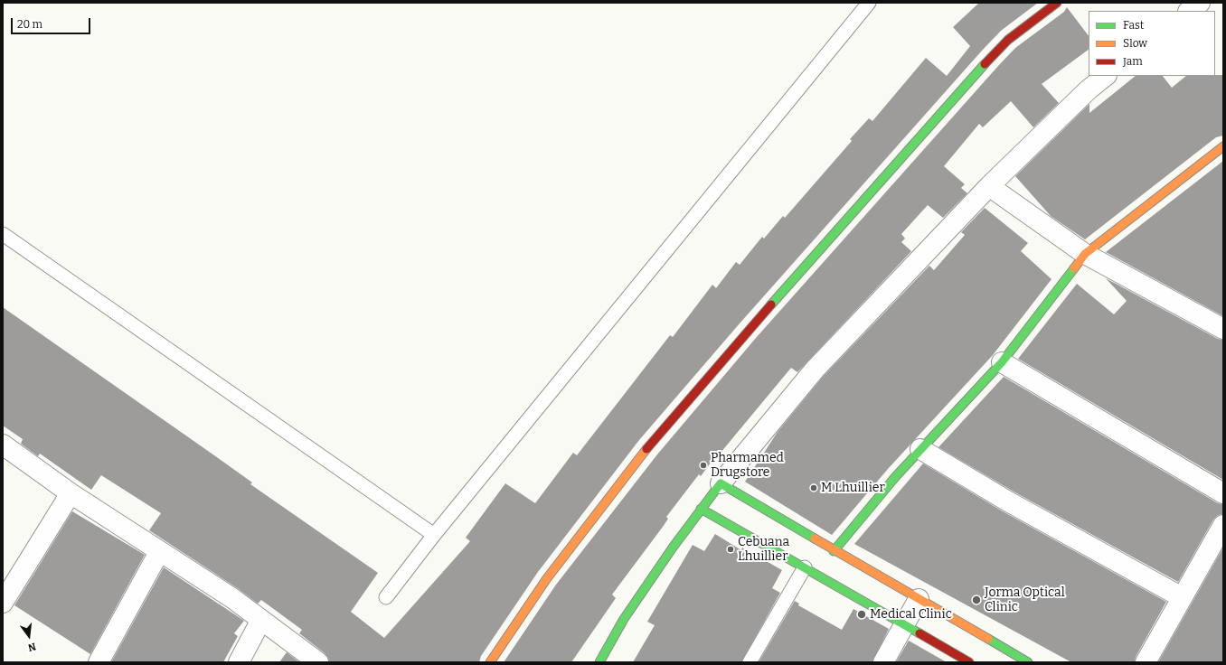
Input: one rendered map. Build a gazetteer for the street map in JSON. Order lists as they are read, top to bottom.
{
  "places": [
    "Pharmamed Drugstore",
    "M Lhuillier",
    "Cebuana Lhuillier",
    "Jorma Optical Clinic",
    "Medical Clinic"
  ],
  "legend": ["Fast", "Slow", "Jam"],
  "scale_bar": "20 m",
  "north": "bottom"
}
